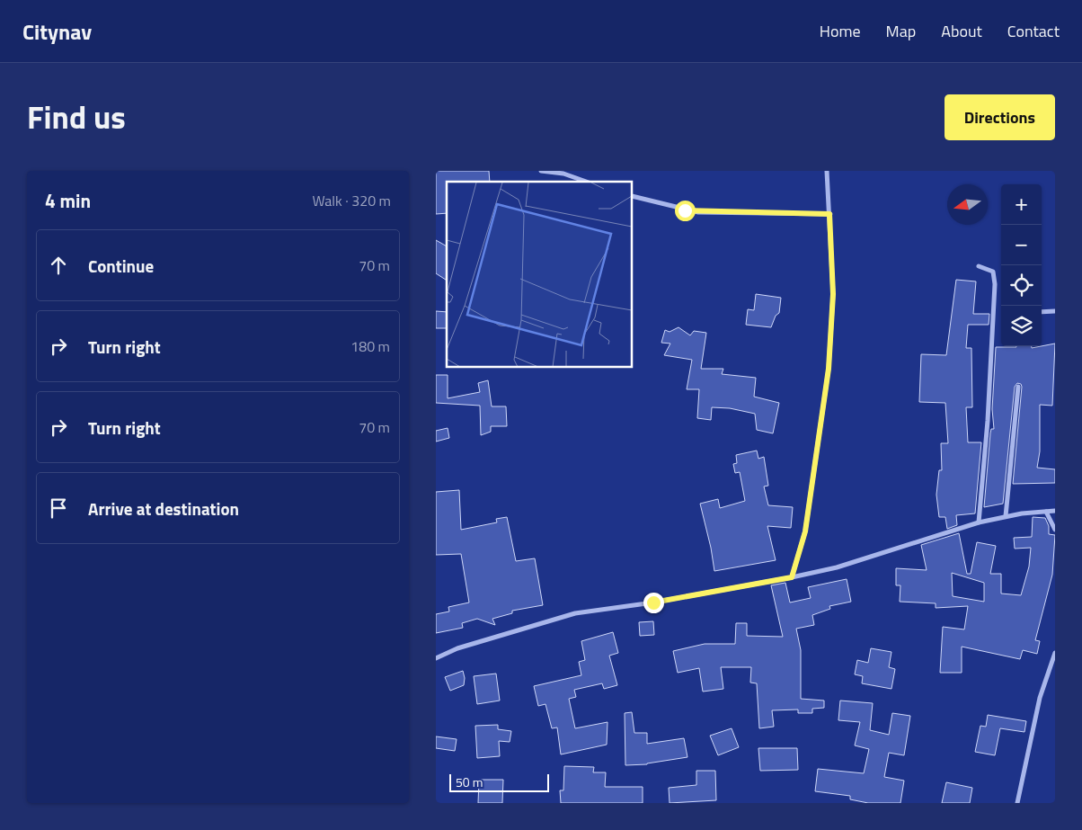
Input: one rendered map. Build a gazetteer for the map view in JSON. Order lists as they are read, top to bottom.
{
  "scale_bar": "50 m",
  "north": "left",
  "page": {
    "header": "Citynav",
    "nav": [
      "Home",
      "Map",
      "About",
      "Contact"
    ],
    "title": "Find us",
    "buttons": "Directions",
    "heading": ["4 min", "Walk · 320 m"],
    "map_buttons": ["+", "−"],
    "list": [
      ["Continue", "70 m"],
      ["Turn right", "180 m"],
      ["Turn right", "70 m"],
      "Arrive at destination"
    ],
    "scale": "50 m"
  }
}
